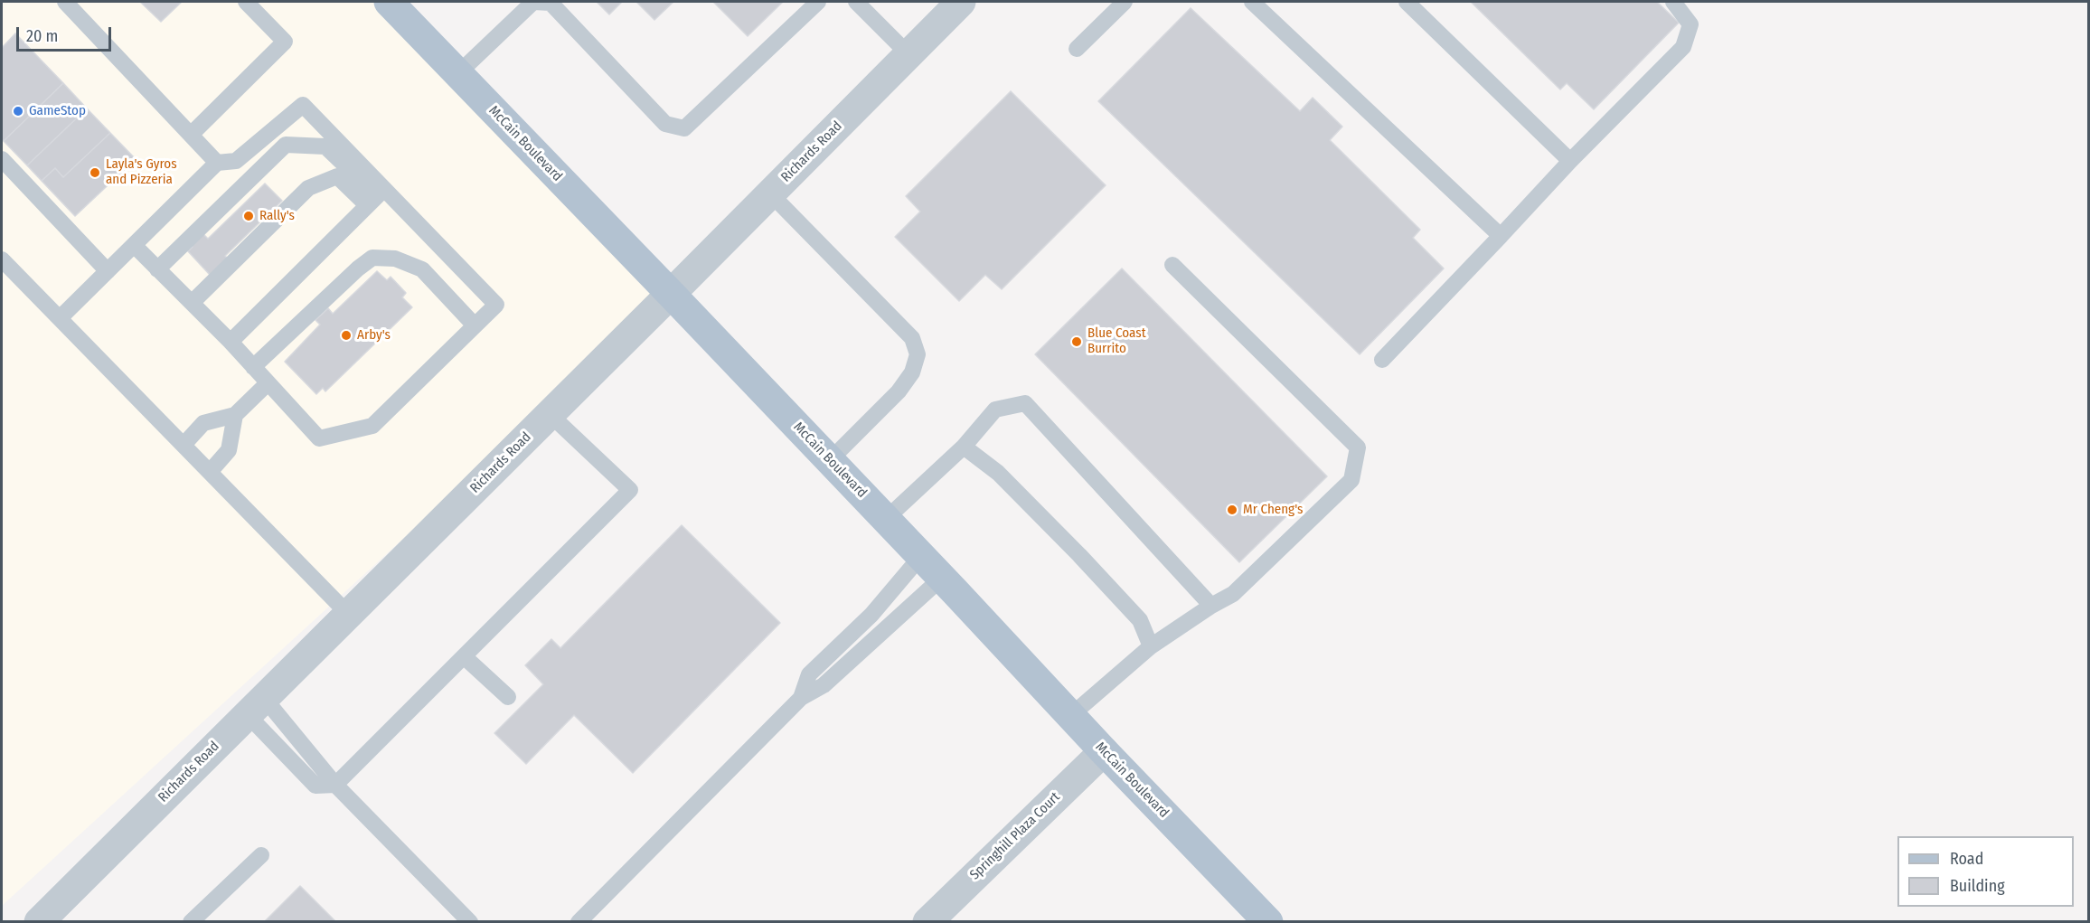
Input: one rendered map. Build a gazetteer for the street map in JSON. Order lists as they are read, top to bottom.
{
  "streets": {
    "main road": ["McCain Boulevard"],
    "street": ["Richards Road", "Springhill Plaza Court"]
  },
  "crossings": [
    ["McCain Boulevard", "Richards Road"],
    ["McCain Boulevard", "Springhill Plaza Court"]
  ],
  "places": [
    "GameStop",
    "Layla's Gyros and Pizzeria",
    "Rally's",
    "Arby's",
    "Blue Coast Burrito",
    "Mr Cheng's"
  ],
  "legend": ["Road", "Building"],
  "scale_bar": "20 m"
}
